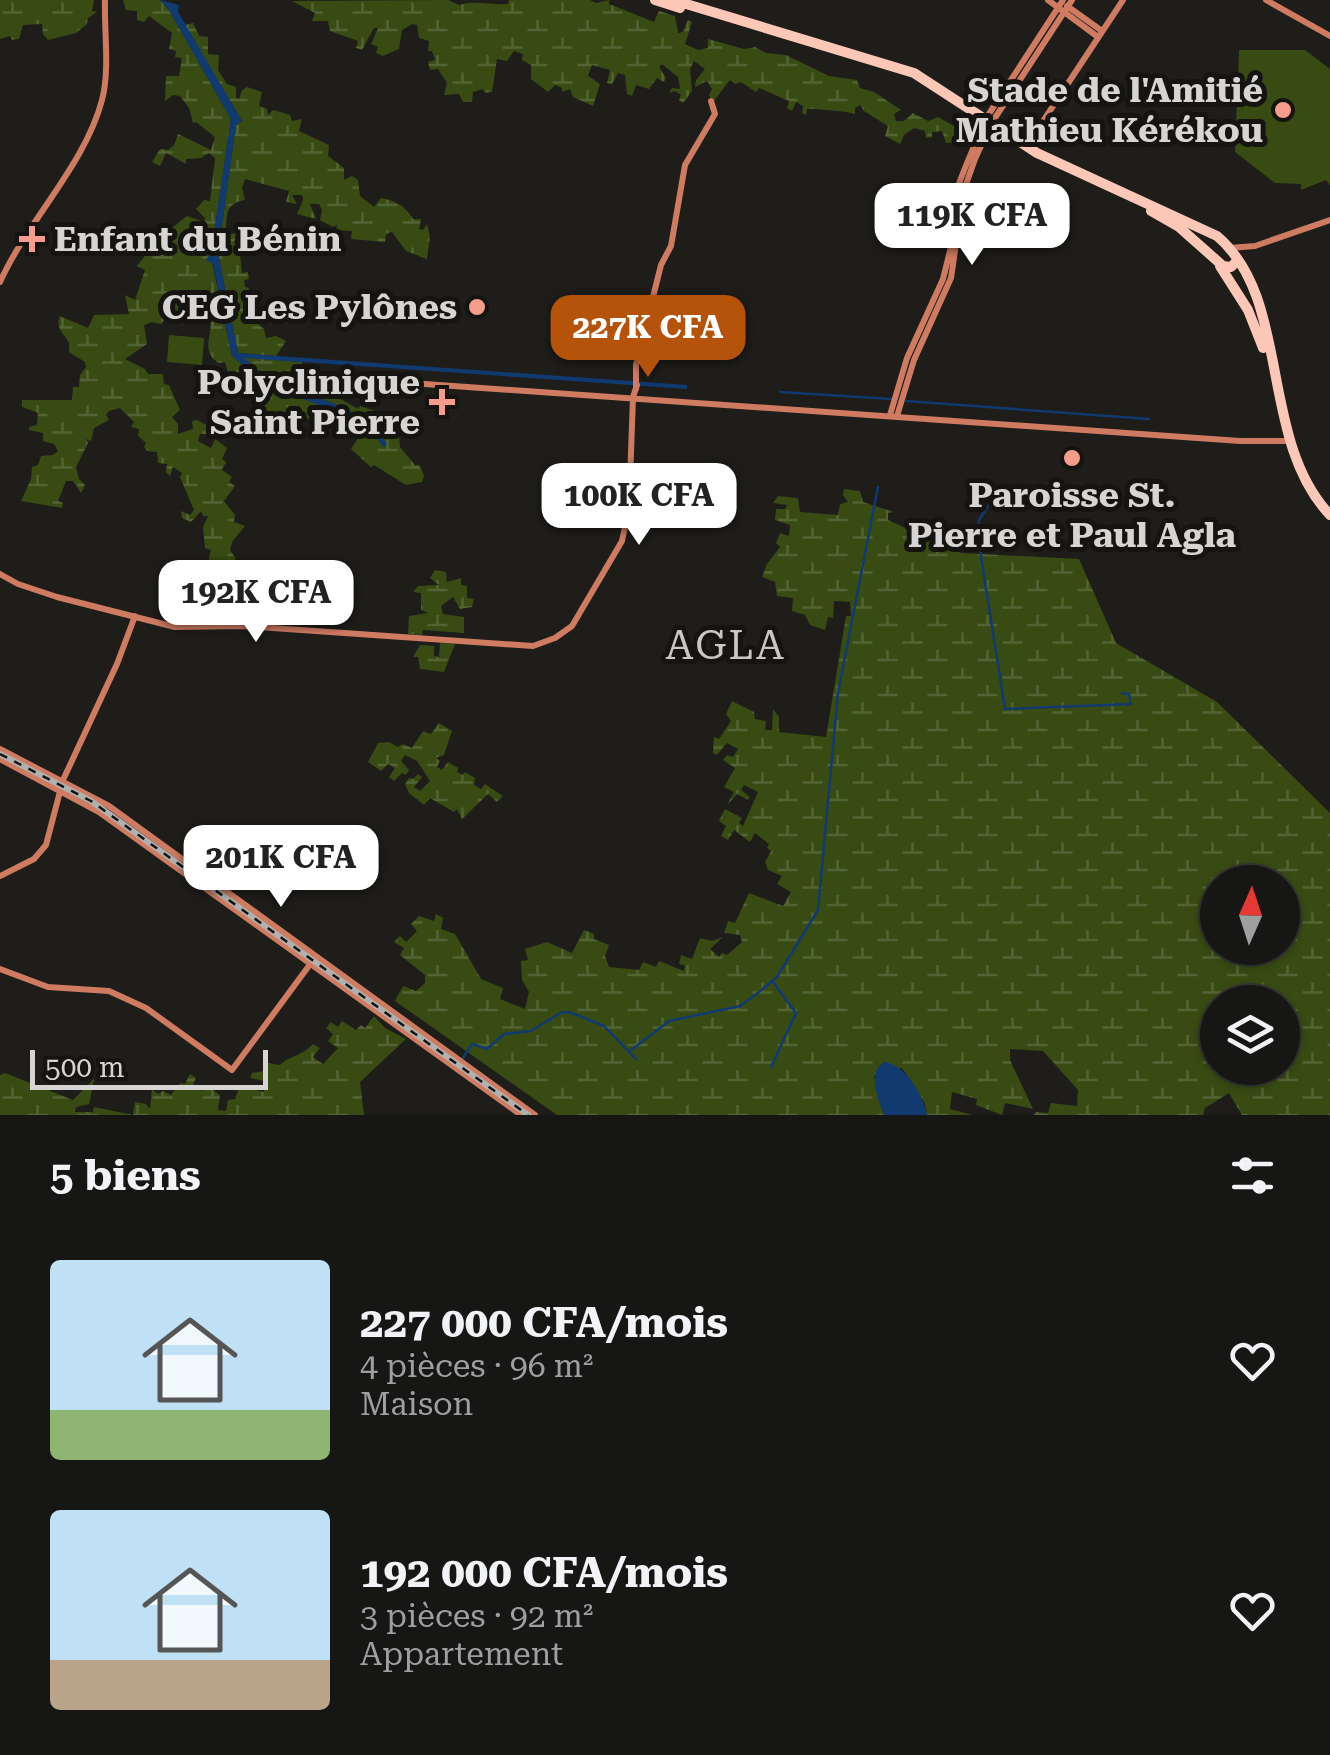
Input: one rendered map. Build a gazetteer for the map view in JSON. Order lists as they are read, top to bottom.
{
  "districts": ["AGLA"],
  "places": {
    "other": ["Stade de l'Amitié Mathieu Kérékou", "CEG Les Pylônes", "Paroisse St. Pierre et Paul Agla"],
    "health": ["Enfant du Bénin", "Polyclinique Saint Pierre"]
  },
  "scale_bar": "500 m",
  "north": "top",
  "page": {
    "price": [
      "119K CFA",
      "227K CFA",
      "100K CFA",
      "192K CFA",
      "201K CFA"
    ],
    "scale": "500 m",
    "heading": "5 biens",
    "list": [
      {
        "name": "227 000 CFA/mois",
        "note": "4 pièces · 96 m² · Maison"
      },
      {
        "name": "192 000 CFA/mois",
        "note": "3 pièces · 92 m² · Appartement"
      }
    ]
  }
}
